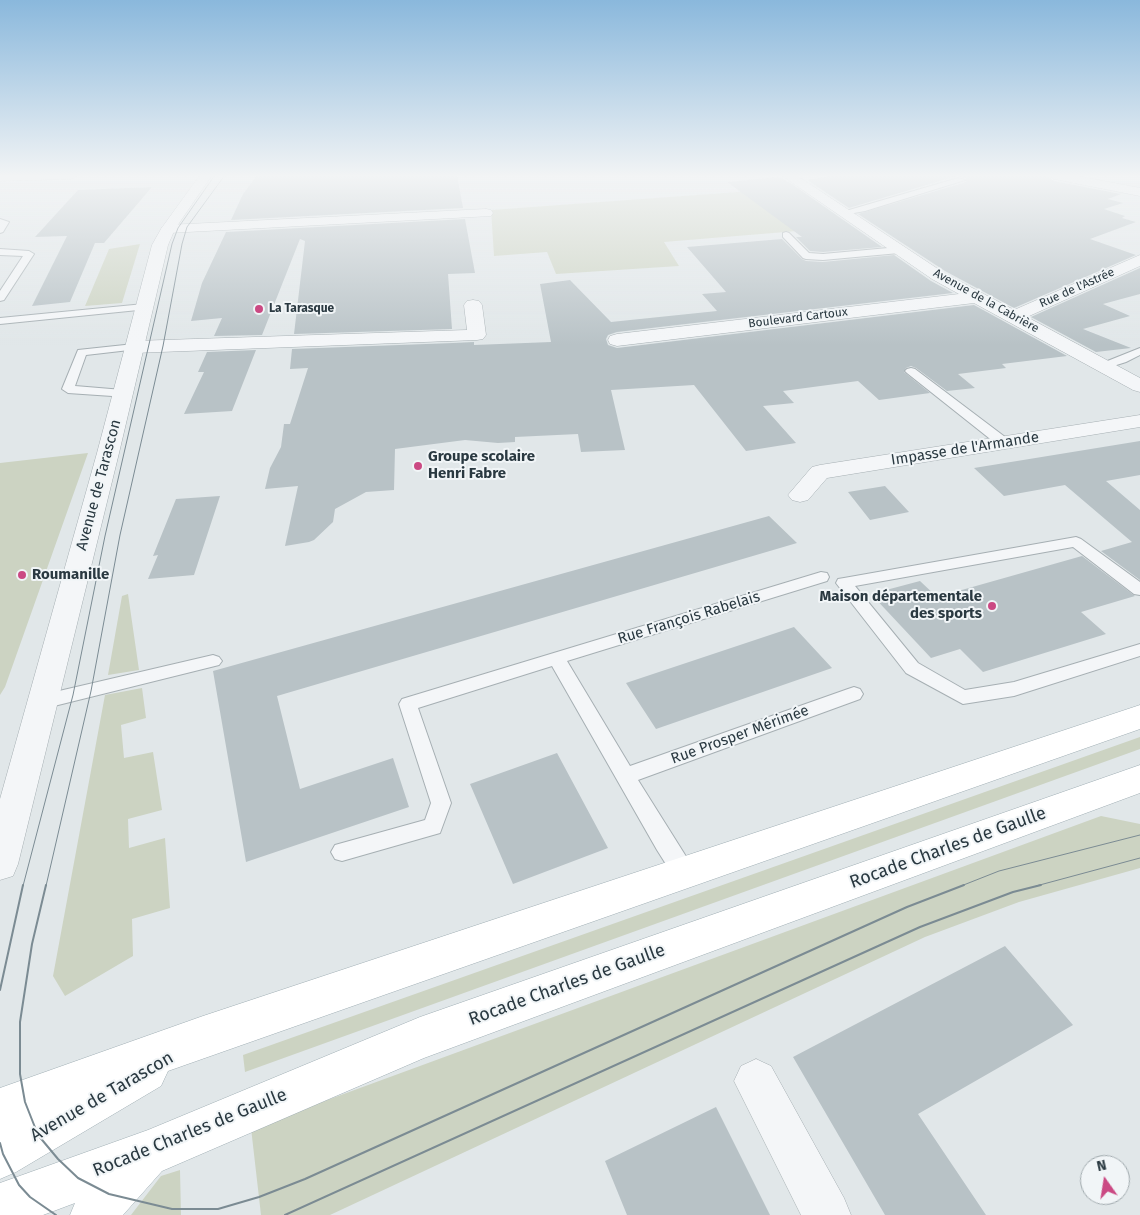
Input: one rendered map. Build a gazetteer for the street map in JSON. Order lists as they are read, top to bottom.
{
  "streets": {
    "main road": ["Avenue de Tarascon", "Rocade Charles de Gaulle"],
    "street": [
      "Rue de l'Astrée",
      "Avenue de la Cabrière",
      "Boulevard Cartoux",
      "Impasse de l'Armande"
    ],
    "lane": ["Rue François Rabelais", "Rue Prosper Mérimée"]
  },
  "crossings": [
    ["Rue de l'Astrée", "Avenue de la Cabrière"],
    ["Avenue de la Cabrière", "Boulevard Cartoux"]
  ],
  "places": [
    "La Tarasque",
    "Groupe scolaire Henri Fabre",
    "Roumanille",
    "Maison départementale des sports"
  ],
  "north": "top"
}
